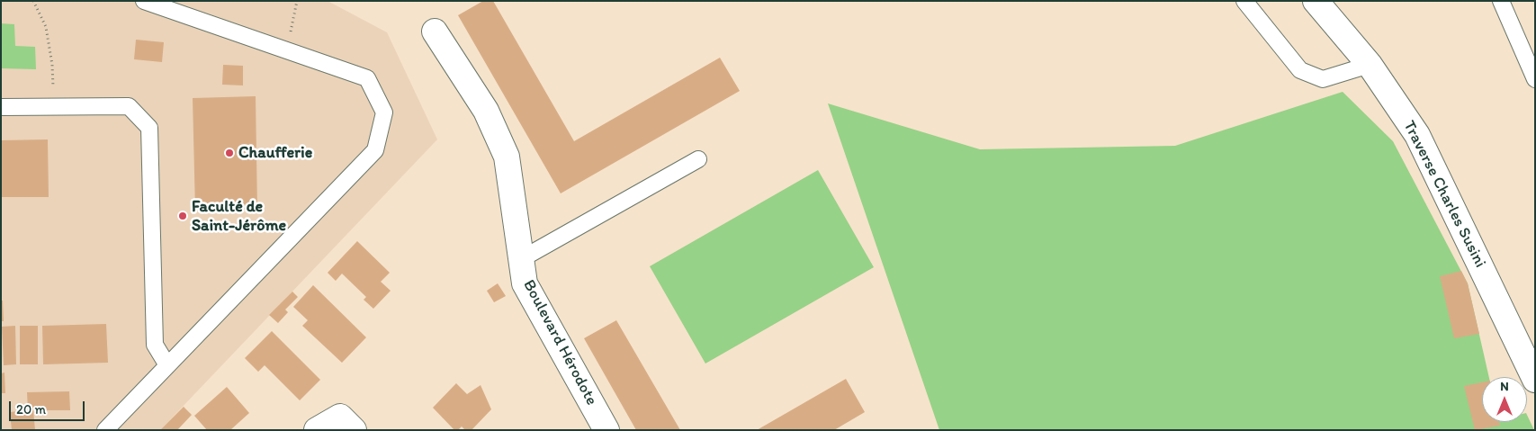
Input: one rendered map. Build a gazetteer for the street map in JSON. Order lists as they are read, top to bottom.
{
  "streets": {
    "street": ["Traverse Charles Susini", "Boulevard Hérodote"]
  },
  "places": ["Chaufferie", "Faculté de Saint-Jérôme"],
  "scale_bar": "20 m",
  "north": "top"
}
